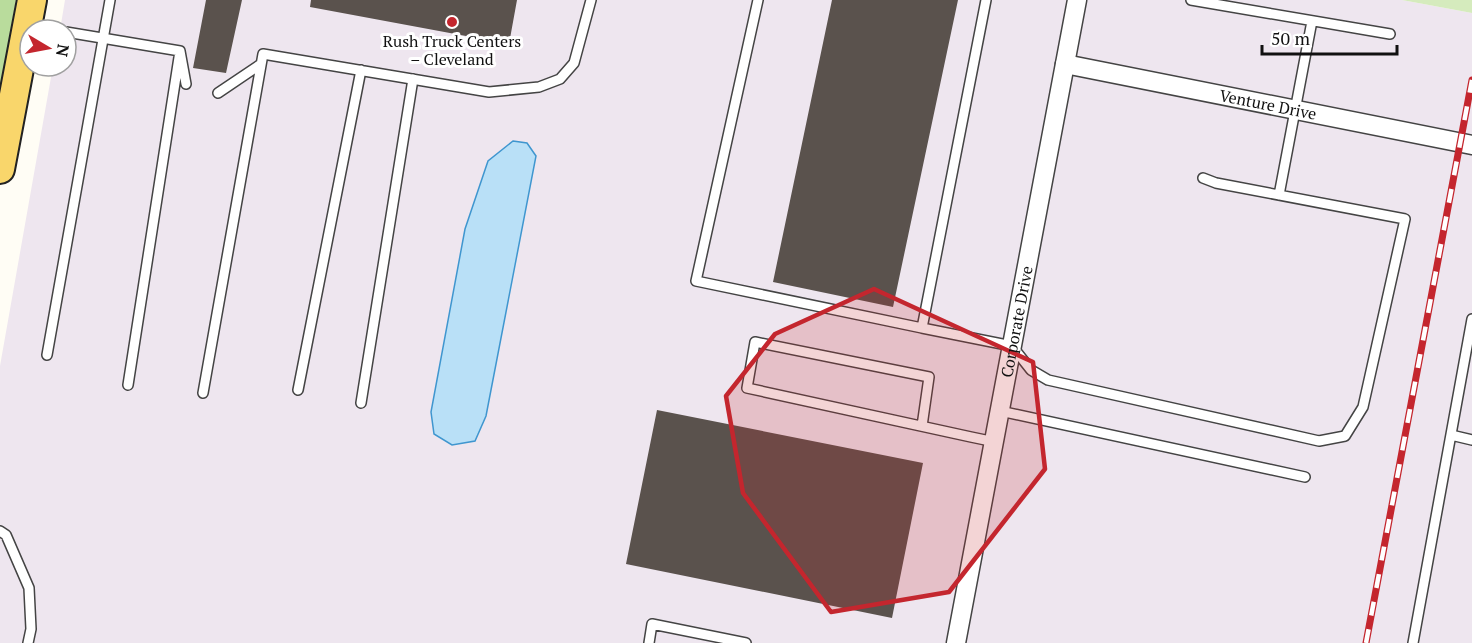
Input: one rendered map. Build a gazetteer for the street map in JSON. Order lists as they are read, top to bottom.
{
  "streets": {
    "street": ["Venture Drive", "Corporate Drive"]
  },
  "crossings": [
    ["Venture Drive", "Corporate Drive"]
  ],
  "places": ["Rush Truck Centers – Cleveland"],
  "scale_bar": "50 m",
  "north": "right"
}
